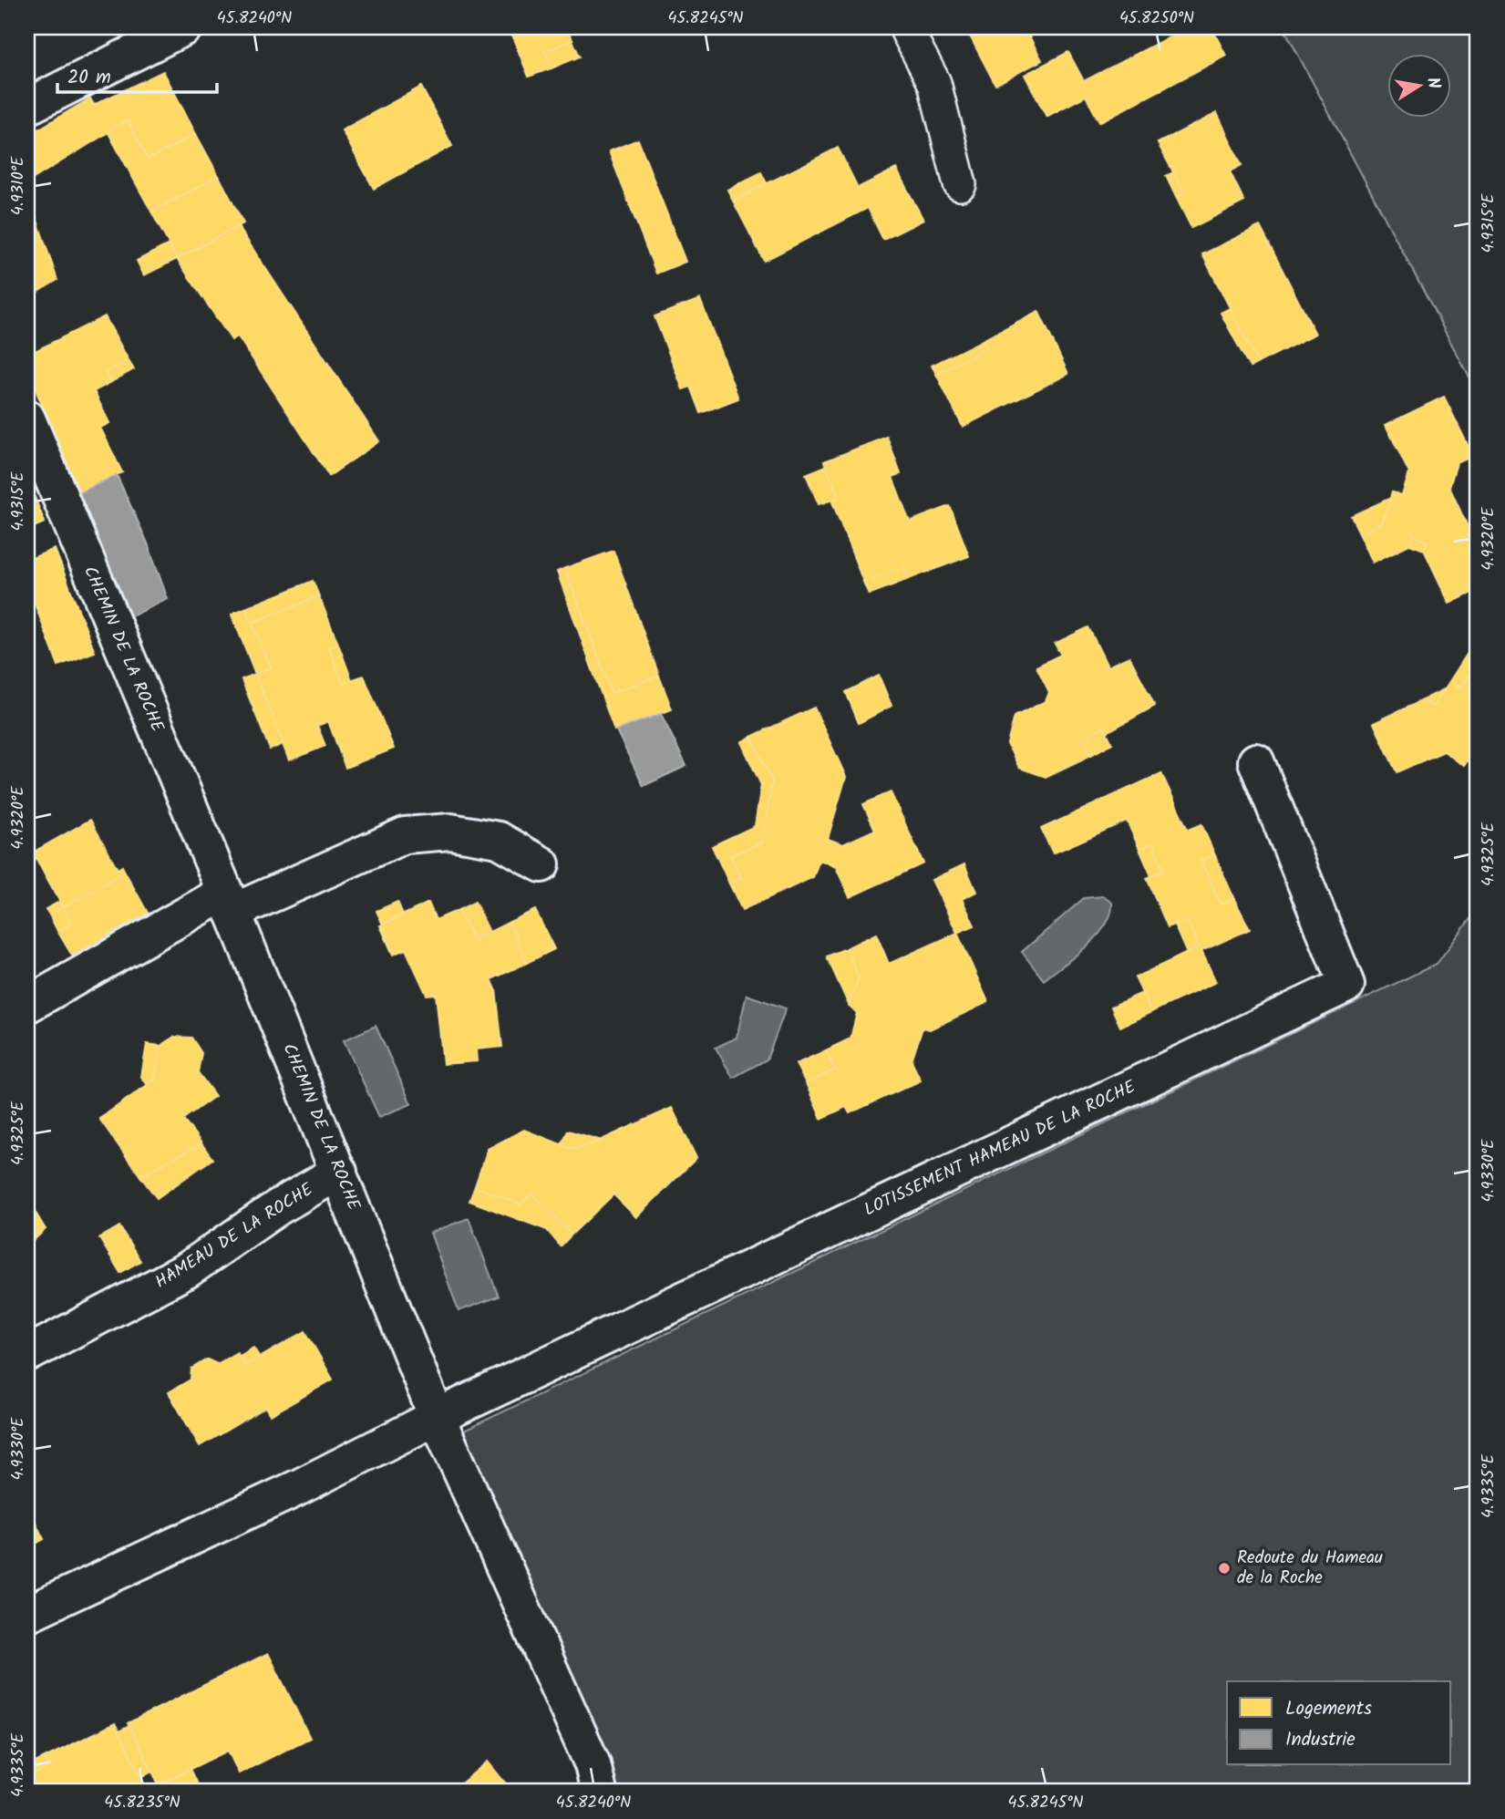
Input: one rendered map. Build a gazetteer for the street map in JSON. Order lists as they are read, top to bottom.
{
  "streets": {
    "street": ["CHEMIN DE LA ROCHE", "LOTISSEMENT HAMEAU DE LA ROCHE", "HAMEAU DE LA ROCHE"]
  },
  "crossings": [
    ["CHEMIN DE LA ROCHE", "LOTISSEMENT HAMEAU DE LA ROCHE"],
    ["CHEMIN DE LA ROCHE", "HAMEAU DE LA ROCHE"]
  ],
  "places": ["Redoute du Hameau de la Roche"],
  "legend": ["Logements", "Industrie"],
  "scale_bar": "20 m",
  "north": "right",
  "coordinates": [
    "45.8240°N",
    "45.8245°N",
    "45.8250°N",
    "4.9310°E",
    "4.9315°E",
    "4.9320°E",
    "4.9325°E",
    "4.9330°E",
    "4.9335°E",
    "45.8235°N"
  ]
}
